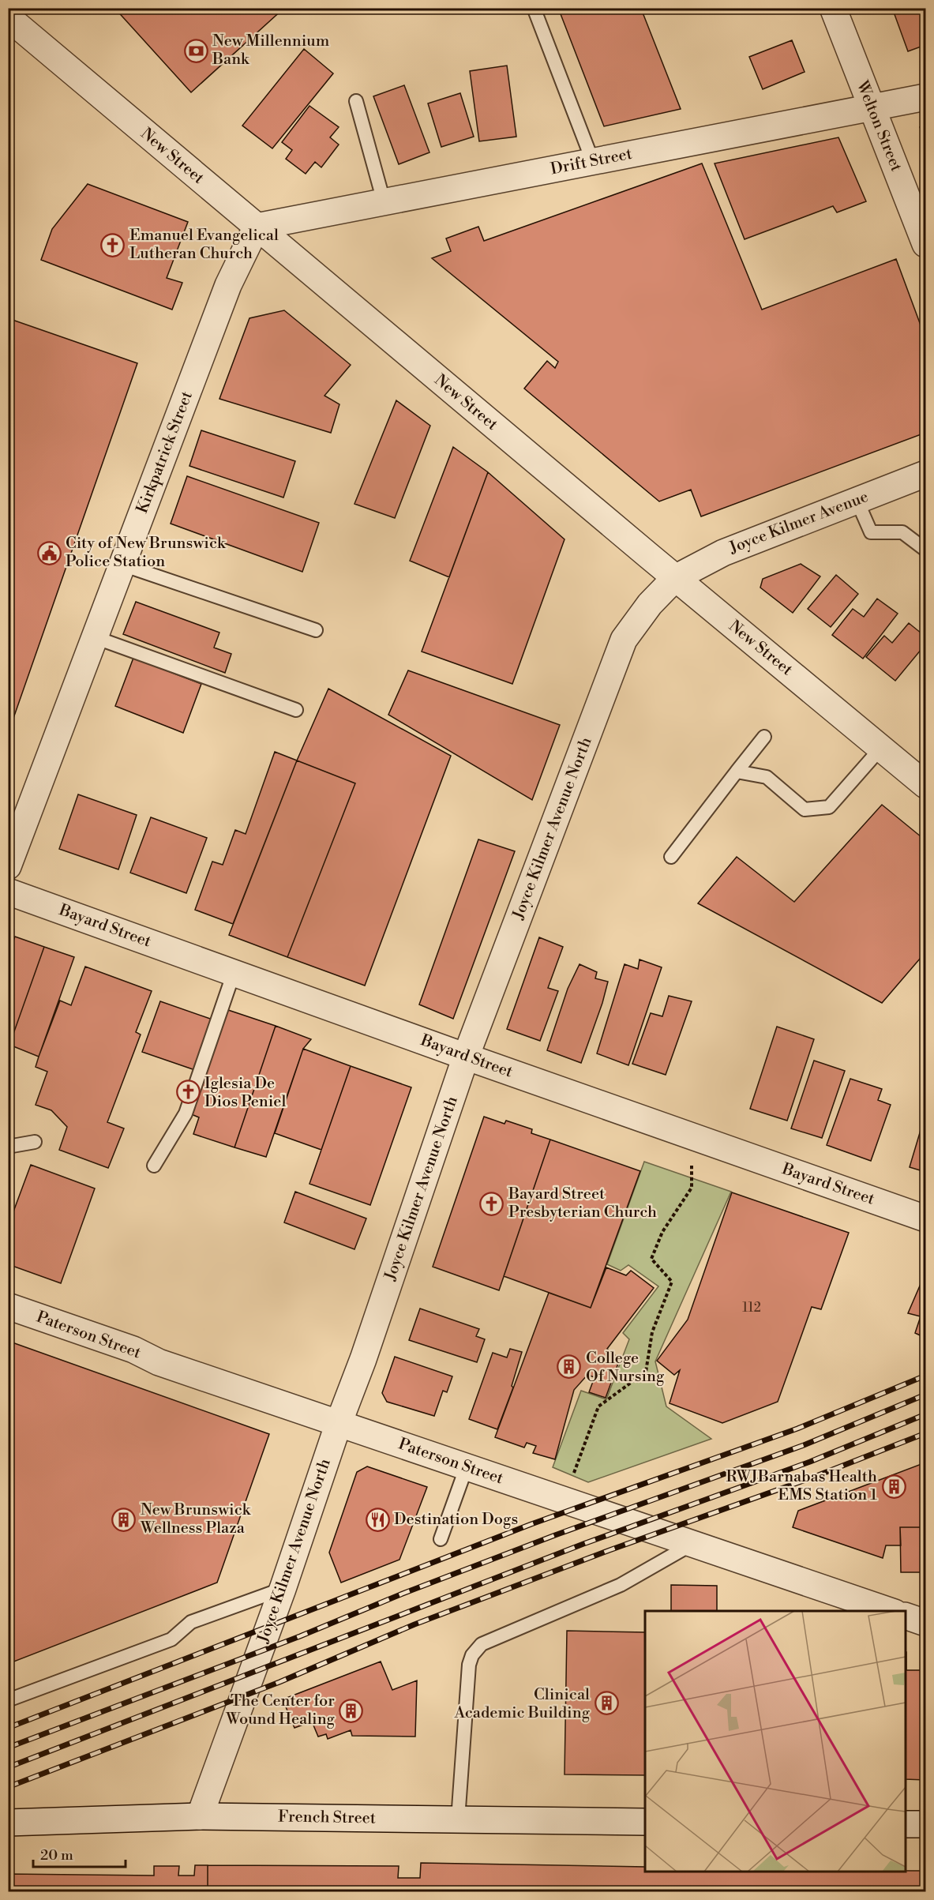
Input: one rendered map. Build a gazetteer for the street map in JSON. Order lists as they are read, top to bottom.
{
  "streets": {
    "street": [
      "Welton Street",
      "New Street",
      "Drift Street",
      "Kirkpatrick Street",
      "Joyce Kilmer Avenue",
      "Joyce Kilmer Avenue North",
      "Bayard Street",
      "Paterson Street",
      "French Street"
    ]
  },
  "crossings": [
    ["Welton Street", "Drift Street"],
    ["New Street", "Drift Street"],
    ["New Street", "Kirkpatrick Street"],
    ["New Street", "Joyce Kilmer Avenue"],
    ["New Street", "Joyce Kilmer Avenue North"],
    ["Drift Street", "Kirkpatrick Street"],
    ["Joyce Kilmer Avenue", "Joyce Kilmer Avenue North"],
    ["Joyce Kilmer Avenue North", "Bayard Street"],
    ["Joyce Kilmer Avenue North", "Paterson Street"],
    ["Joyce Kilmer Avenue North", "French Street"]
  ],
  "places": {
    "bank": ["New Millennium Bank"],
    "church": ["Emanuel Evangelical Lutheran Church", "Iglesia De Dios Peniel", "Bayard Street Presbyterian Church"],
    "public building": ["City of New Brunswick Police Station"],
    "building": [
      "College Of Nursing",
      "RWJBarnabas Health EMS Station 1",
      "New Brunswick Wellness Plaza",
      "Clinical Academic Building",
      "The Center for Wound Healing"
    ],
    "restaurant": ["Destination Dogs"]
  },
  "house_numbers": ["112"],
  "scale_bar": "20 m"
}
